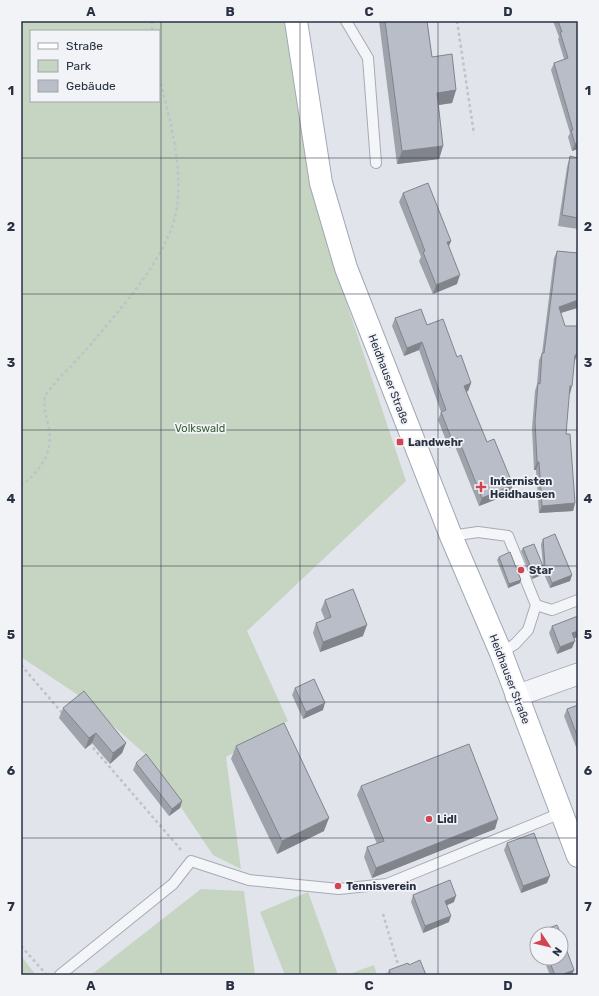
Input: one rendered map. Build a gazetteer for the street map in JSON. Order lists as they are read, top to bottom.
{
  "streets": {
    "main road": ["Heidhauser Straße"]
  },
  "parks": ["Volkswald"],
  "places": {
    "transit": ["Landwehr"],
    "health": ["Internisten Heidhausen"],
    "other": ["Star", "Lidl", "Tennisverein"]
  },
  "legend": ["Straße", "Park", "Gebäude"],
  "north": "bottom right",
  "grid": {
    "columns": [
      "A",
      "B",
      "C",
      "D"
    ],
    "rows": [
      "1",
      "2",
      "3",
      "4",
      "5",
      "6",
      "7"
    ]
  }
}
